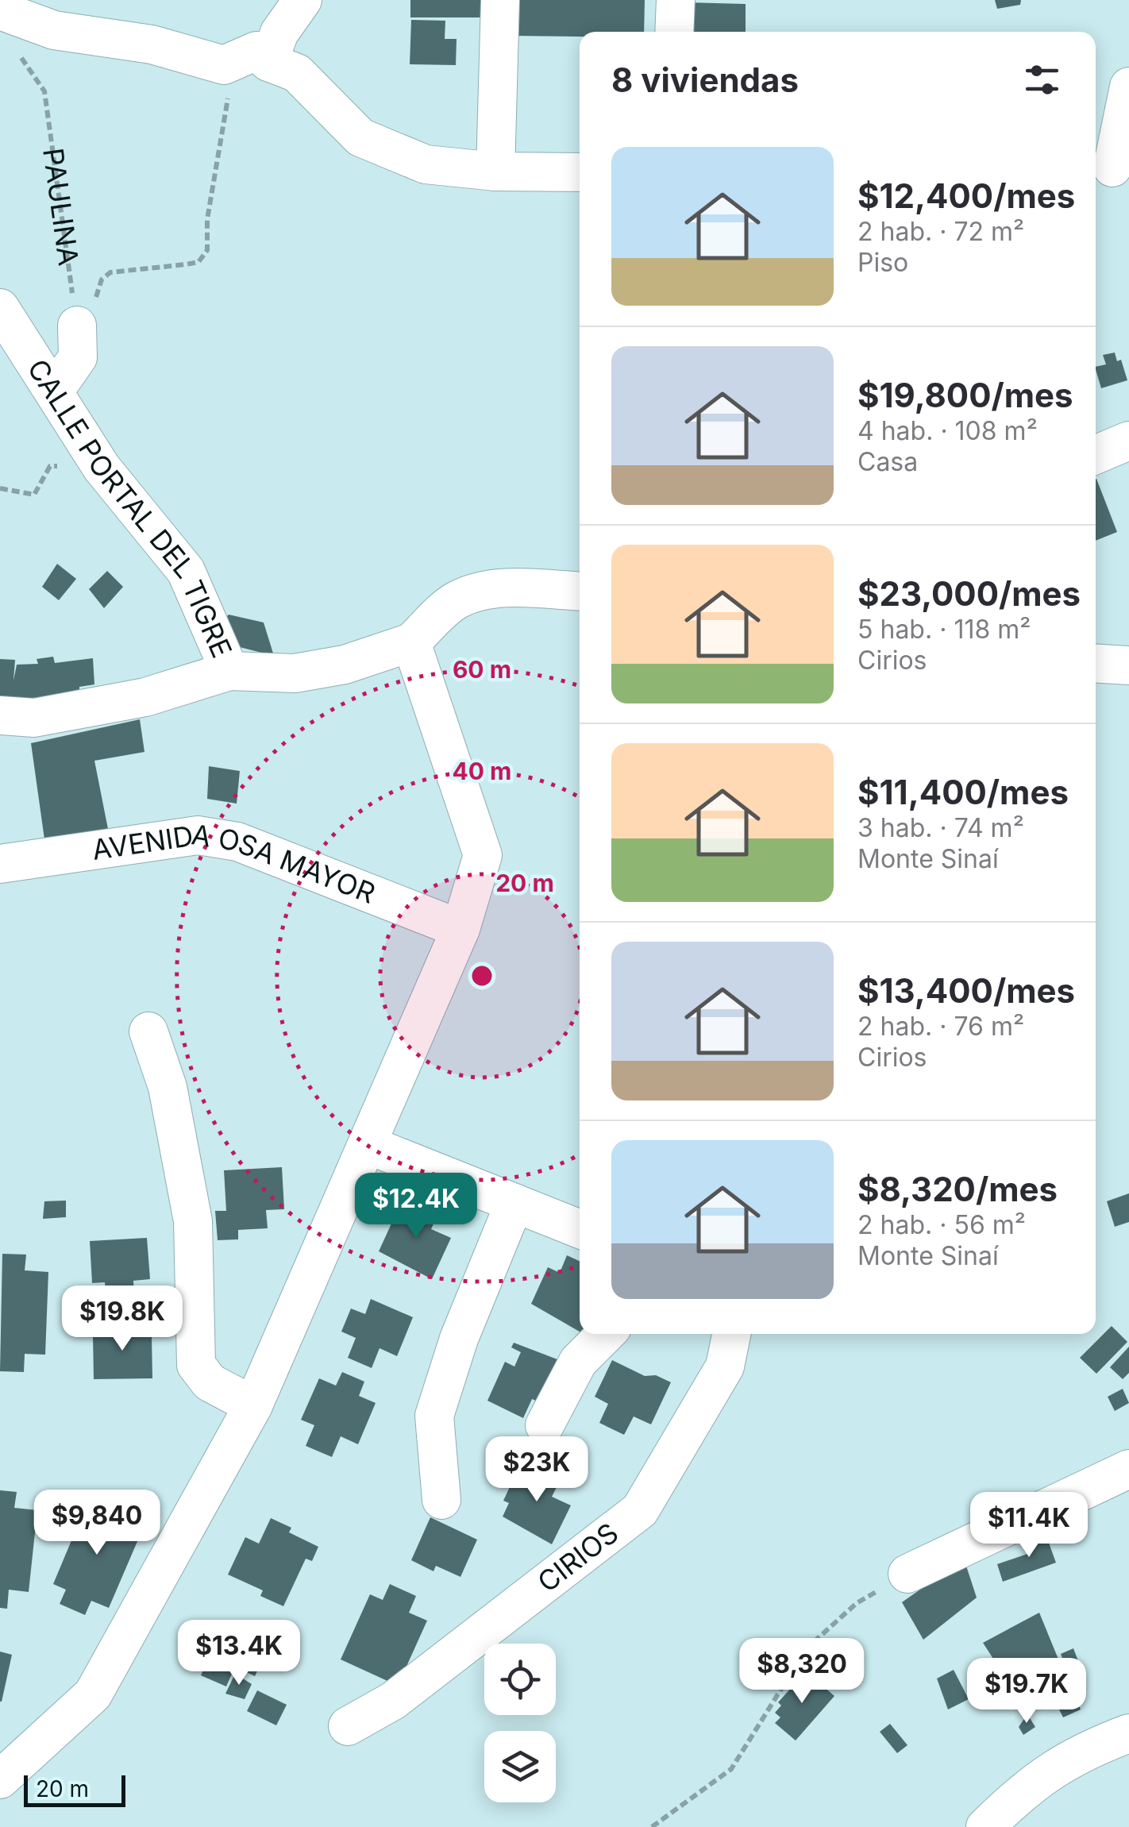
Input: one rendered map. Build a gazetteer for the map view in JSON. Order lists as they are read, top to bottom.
{
  "streets": {
    "street": ["CALLE PORTAL DEL TIGRE", "AVENIDA OSA MAYOR", "CIRIOS"],
    "path": ["PAULINA"]
  },
  "scale_bar": "20 m",
  "page": {
    "heading": "8 viviendas",
    "list": [
      {
        "name": "$12,400/mes",
        "note": "2 hab. · 72 m² · Piso"
      },
      {
        "name": "$19,800/mes",
        "note": "4 hab. · 108 m² · Casa"
      },
      {
        "name": "$23,000/mes",
        "note": "5 hab. · 118 m² · Cirios"
      },
      {
        "name": "$11,400/mes",
        "note": "3 hab. · 74 m² · Monte Sinaí"
      },
      {
        "name": "$13,400/mes",
        "note": "2 hab. · 76 m² · Cirios"
      },
      {
        "name": "$8,320/mes",
        "note": "2 hab. · 56 m² · Monte Sinaí"
      }
    ],
    "price": [
      "$12.4K",
      "$19.8K",
      "$23K",
      "$9,840",
      "$11.4K",
      "$13.4K",
      "$8,320",
      "$19.7K"
    ],
    "scale": "20 m"
  },
  "rings": ["60 m", "40 m", "20 m"]
}
